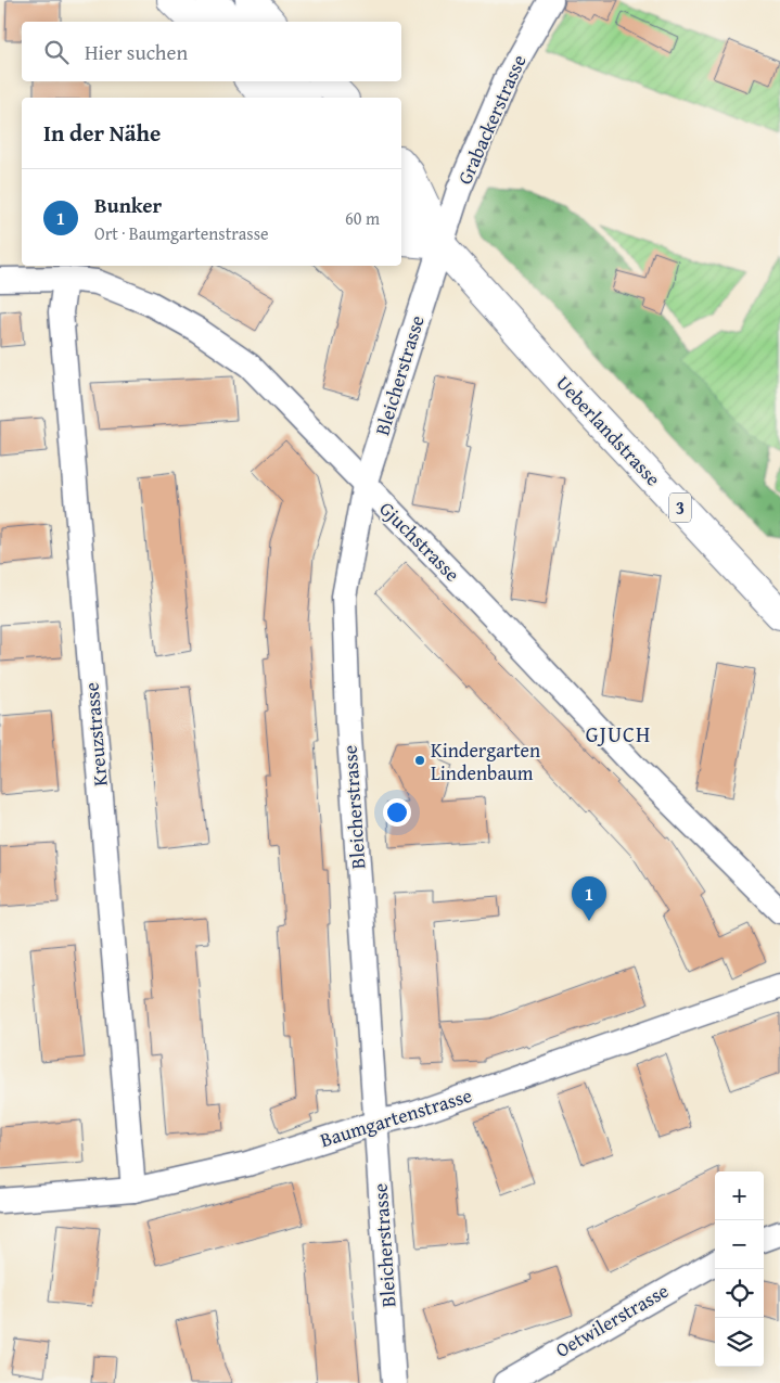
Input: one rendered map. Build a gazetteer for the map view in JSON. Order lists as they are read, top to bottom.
{
  "streets": {
    "main road": ["Ueberlandstrasse", "3"],
    "street": [
      "Grabackerstrasse",
      "Bleicherstrasse",
      "Gjuchstrasse",
      "Kreuzstrasse",
      "Baumgartenstrasse",
      "Oetwilerstrasse"
    ]
  },
  "crossings": [
    ["Grabackerstrasse", "Bleicherstrasse"],
    ["Grabackerstrasse", "Ueberlandstrasse"],
    ["Bleicherstrasse", "Ueberlandstrasse"],
    ["Bleicherstrasse", "Gjuchstrasse"],
    ["Bleicherstrasse", "Baumgartenstrasse"],
    ["Gjuchstrasse", "Kreuzstrasse"],
    ["Kreuzstrasse", "Baumgartenstrasse"]
  ],
  "districts": ["GJUCH"],
  "places": ["Kindergarten Lindenbaum"],
  "page": {
    "search": "Hier suchen",
    "heading": "In der Nähe",
    "list": [
      {
        "mark": "1",
        "name": "Bunker",
        "note": "Ort · Baumgartenstrasse",
        "value": "60 m"
      }
    ],
    "pins": "1",
    "map_buttons": ["+", "−"]
  }
}
